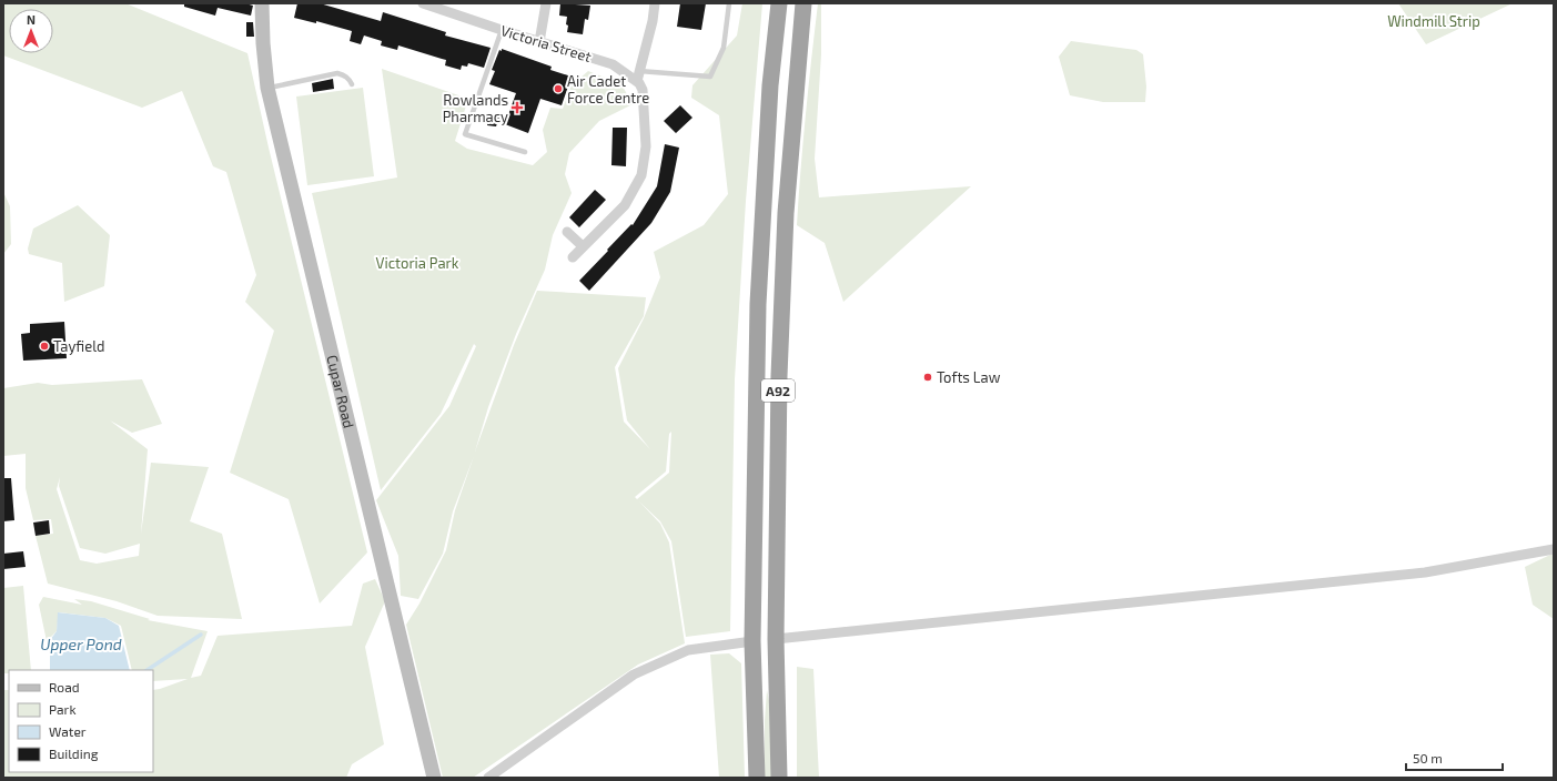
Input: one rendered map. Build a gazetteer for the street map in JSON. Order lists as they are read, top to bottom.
{
  "streets": {
    "highway": ["A92"],
    "main road": ["Cupar Road"],
    "street": ["Victoria Street"]
  },
  "water": ["Upper Pond"],
  "parks": ["Windmill Strip", "Victoria Park"],
  "places": {
    "other": ["Air Cadet Force Centre", "Tayfield", "Tofts Law"],
    "health": ["Rowlands Pharmacy"]
  },
  "legend": [
    "Road",
    "Park",
    "Water",
    "Building"
  ],
  "scale_bar": "50 m",
  "north": "top"
}
